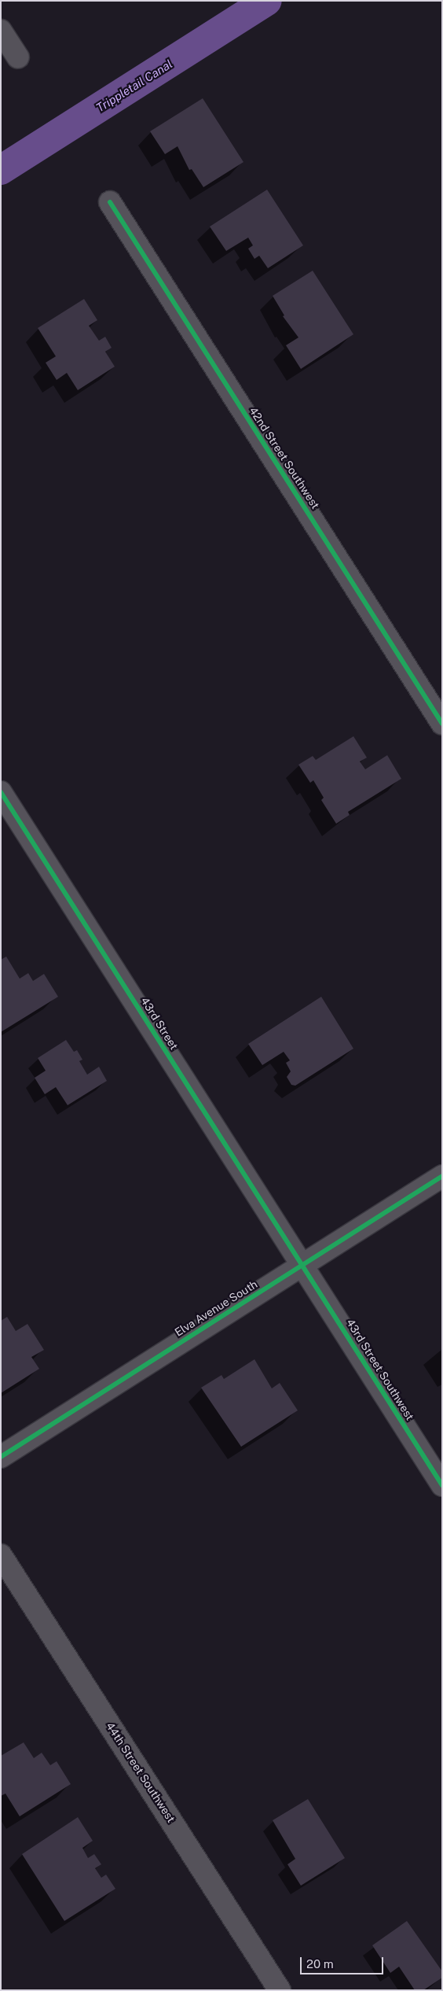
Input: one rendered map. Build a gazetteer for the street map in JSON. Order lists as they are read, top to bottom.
{
  "streets": {
    "street": [
      "42nd Street Southwest",
      "43rd Street",
      "Elva Avenue South",
      "43rd Street Southwest",
      "44th Street Southwest"
    ]
  },
  "crossings": [
    ["43rd Street", "Elva Avenue South"],
    ["43rd Street", "43rd Street Southwest"],
    ["Elva Avenue South", "43rd Street Southwest"]
  ],
  "water": ["Trippletail Canal"],
  "scale_bar": "20 m"
}
